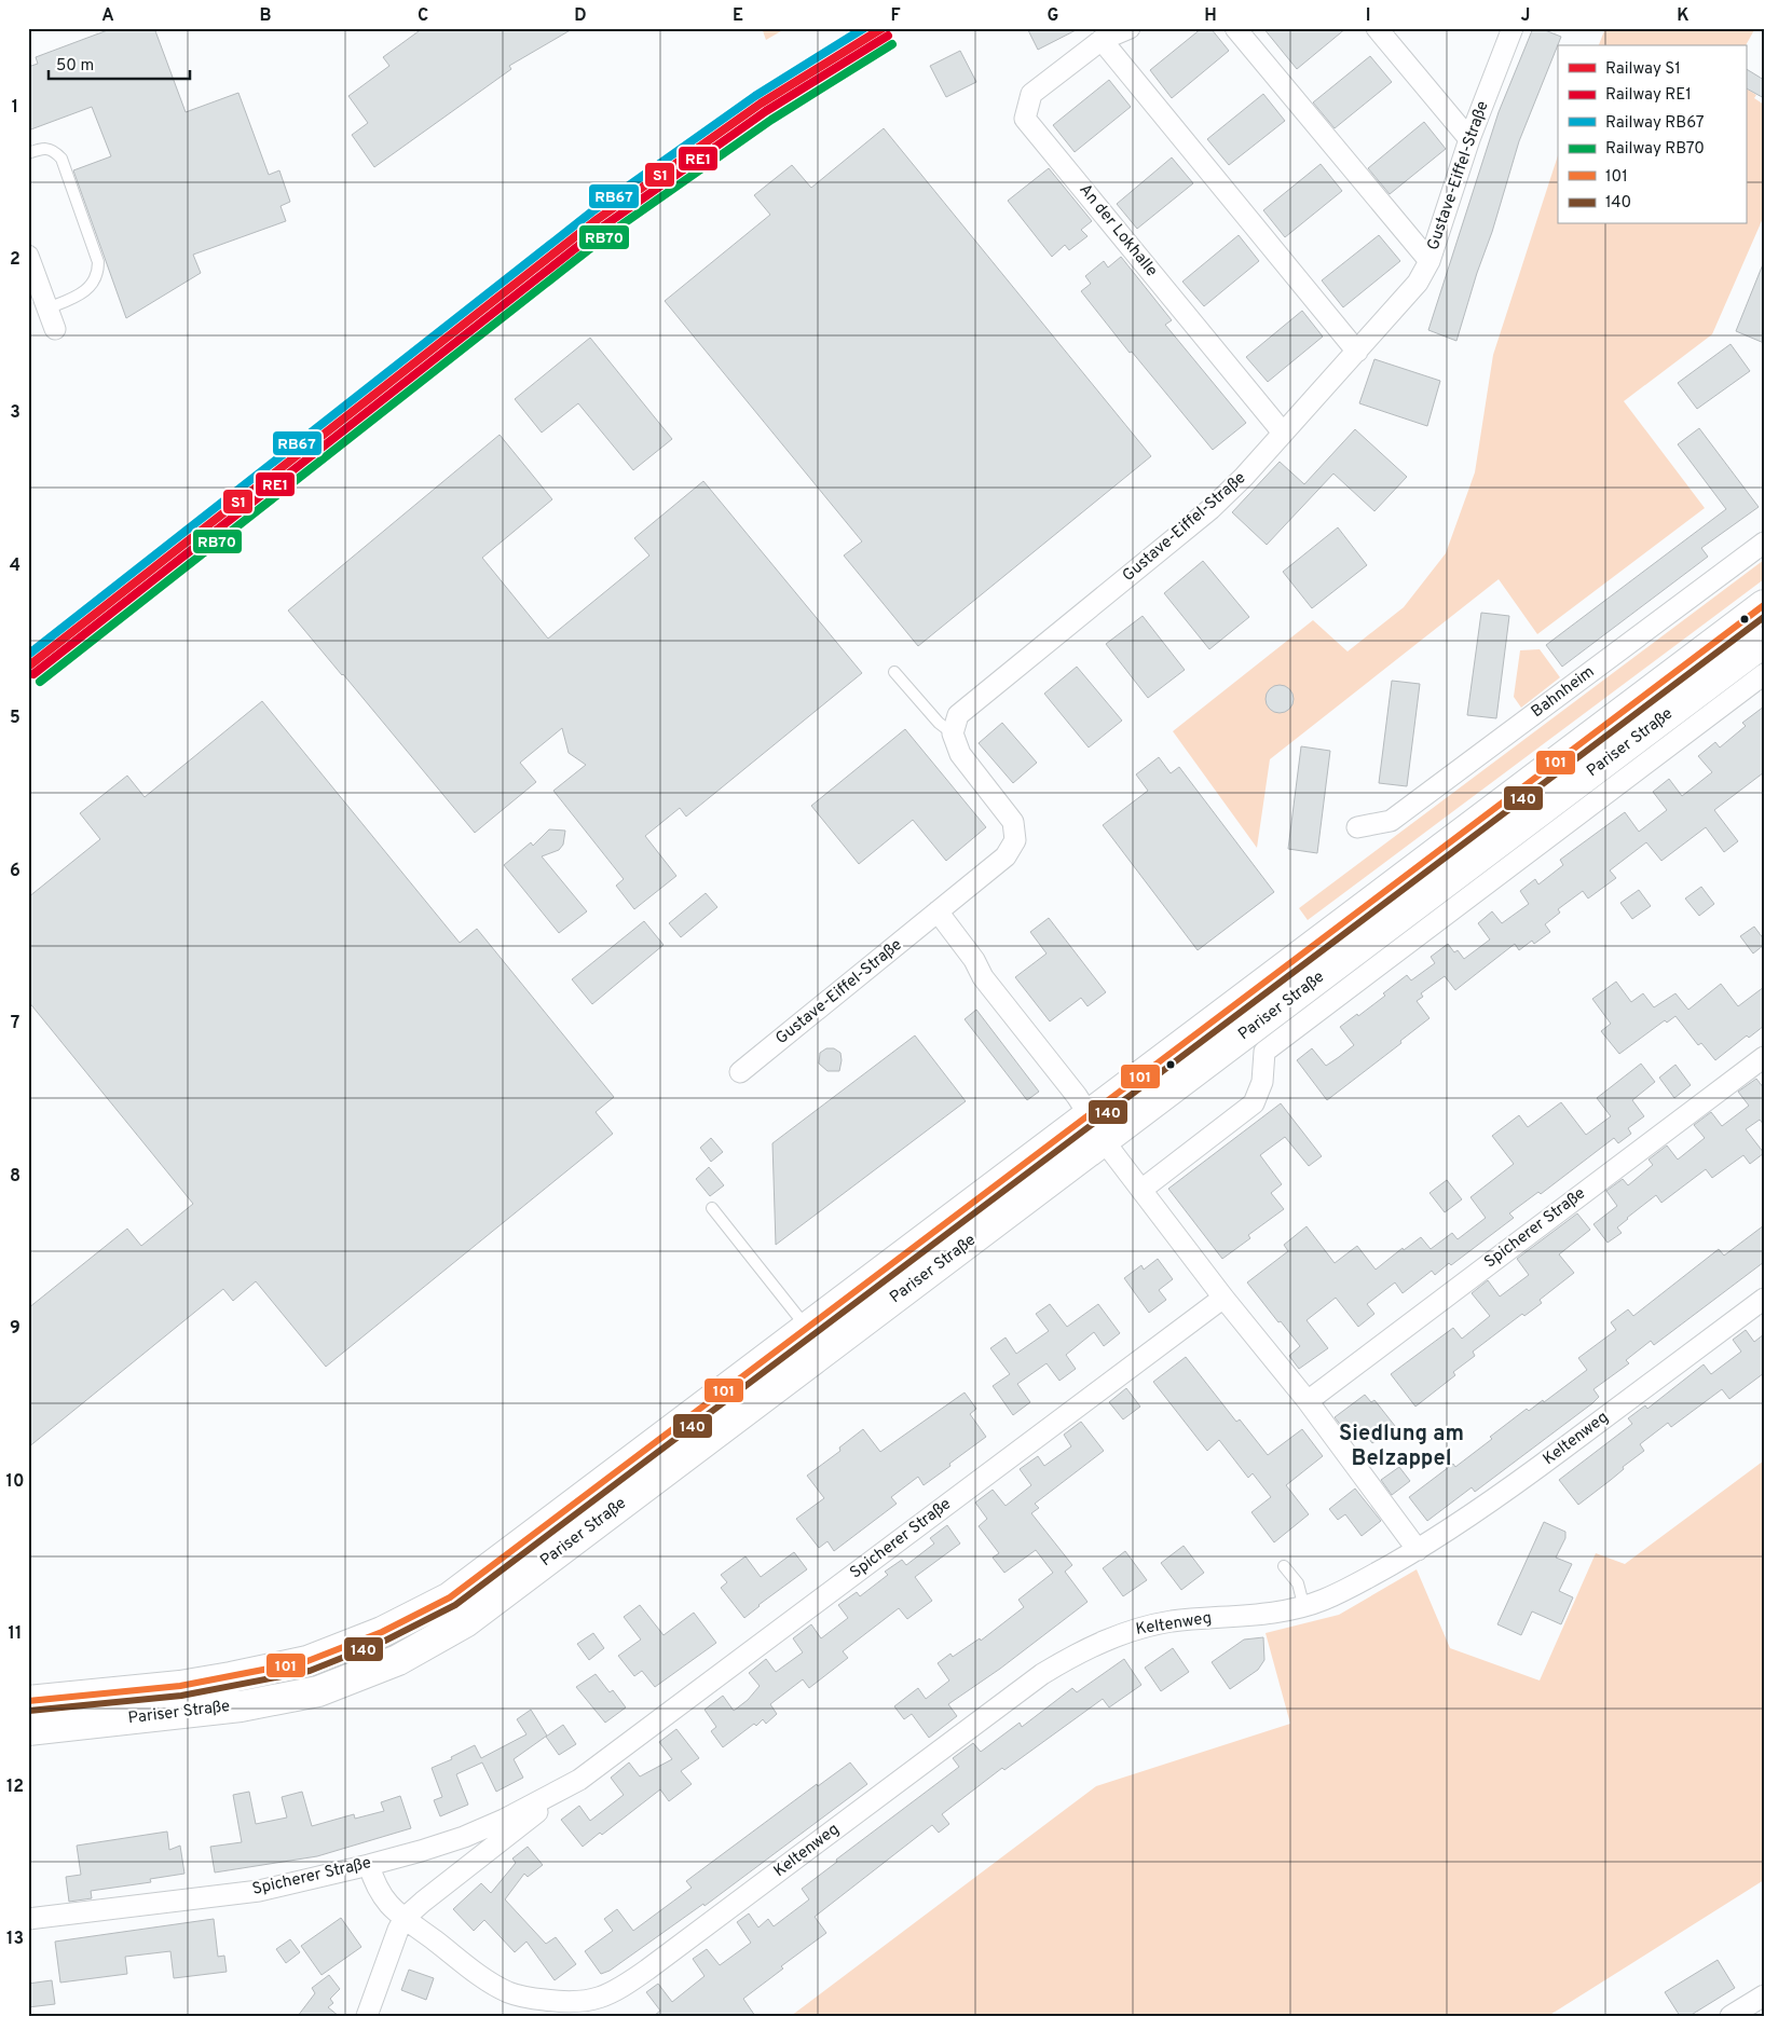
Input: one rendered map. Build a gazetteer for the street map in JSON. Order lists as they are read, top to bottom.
{
  "streets": {
    "main road": ["Pariser Straße"],
    "street": [
      "Gustave-Eiffel-Straße",
      "An der Lokhalle",
      "Bahnheim",
      "Spicherer Straße",
      "Keltenweg"
    ]
  },
  "crossings": [
    ["Gustave-Eiffel-Straße", "An der Lokhalle"],
    ["Spicherer Straße", "Keltenweg"]
  ],
  "districts": ["Siedlung am Belzappel"],
  "lines": [
    "rail line S1",
    "rail line RB67",
    "rail line RE1",
    "rail line RB70",
    "transit line 101",
    "transit line 140"
  ],
  "legend": [
    "Railway S1",
    "Railway RE1",
    "Railway RB67",
    "Railway RB70",
    "101",
    "140"
  ],
  "scale_bar": "50 m",
  "grid": {
    "columns": [
      "A",
      "B",
      "C",
      "D",
      "E",
      "F",
      "G",
      "H",
      "I",
      "J",
      "K"
    ],
    "rows": [
      "1",
      "2",
      "3",
      "4",
      "5",
      "6",
      "7",
      "8",
      "9",
      "10",
      "11",
      "12",
      "13"
    ]
  }
}
